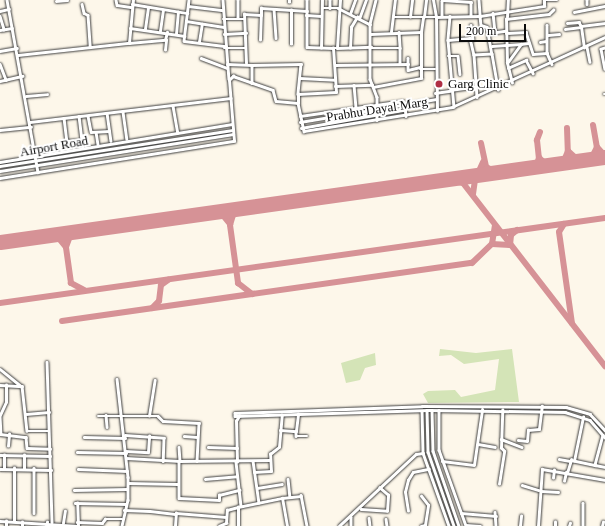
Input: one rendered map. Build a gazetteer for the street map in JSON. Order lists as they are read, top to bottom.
{
  "streets": {
    "street": ["Prabhu Dayal Marg", "Airport Road"]
  },
  "places": ["Garg Clinic"],
  "scale_bar": "200 m"
}
